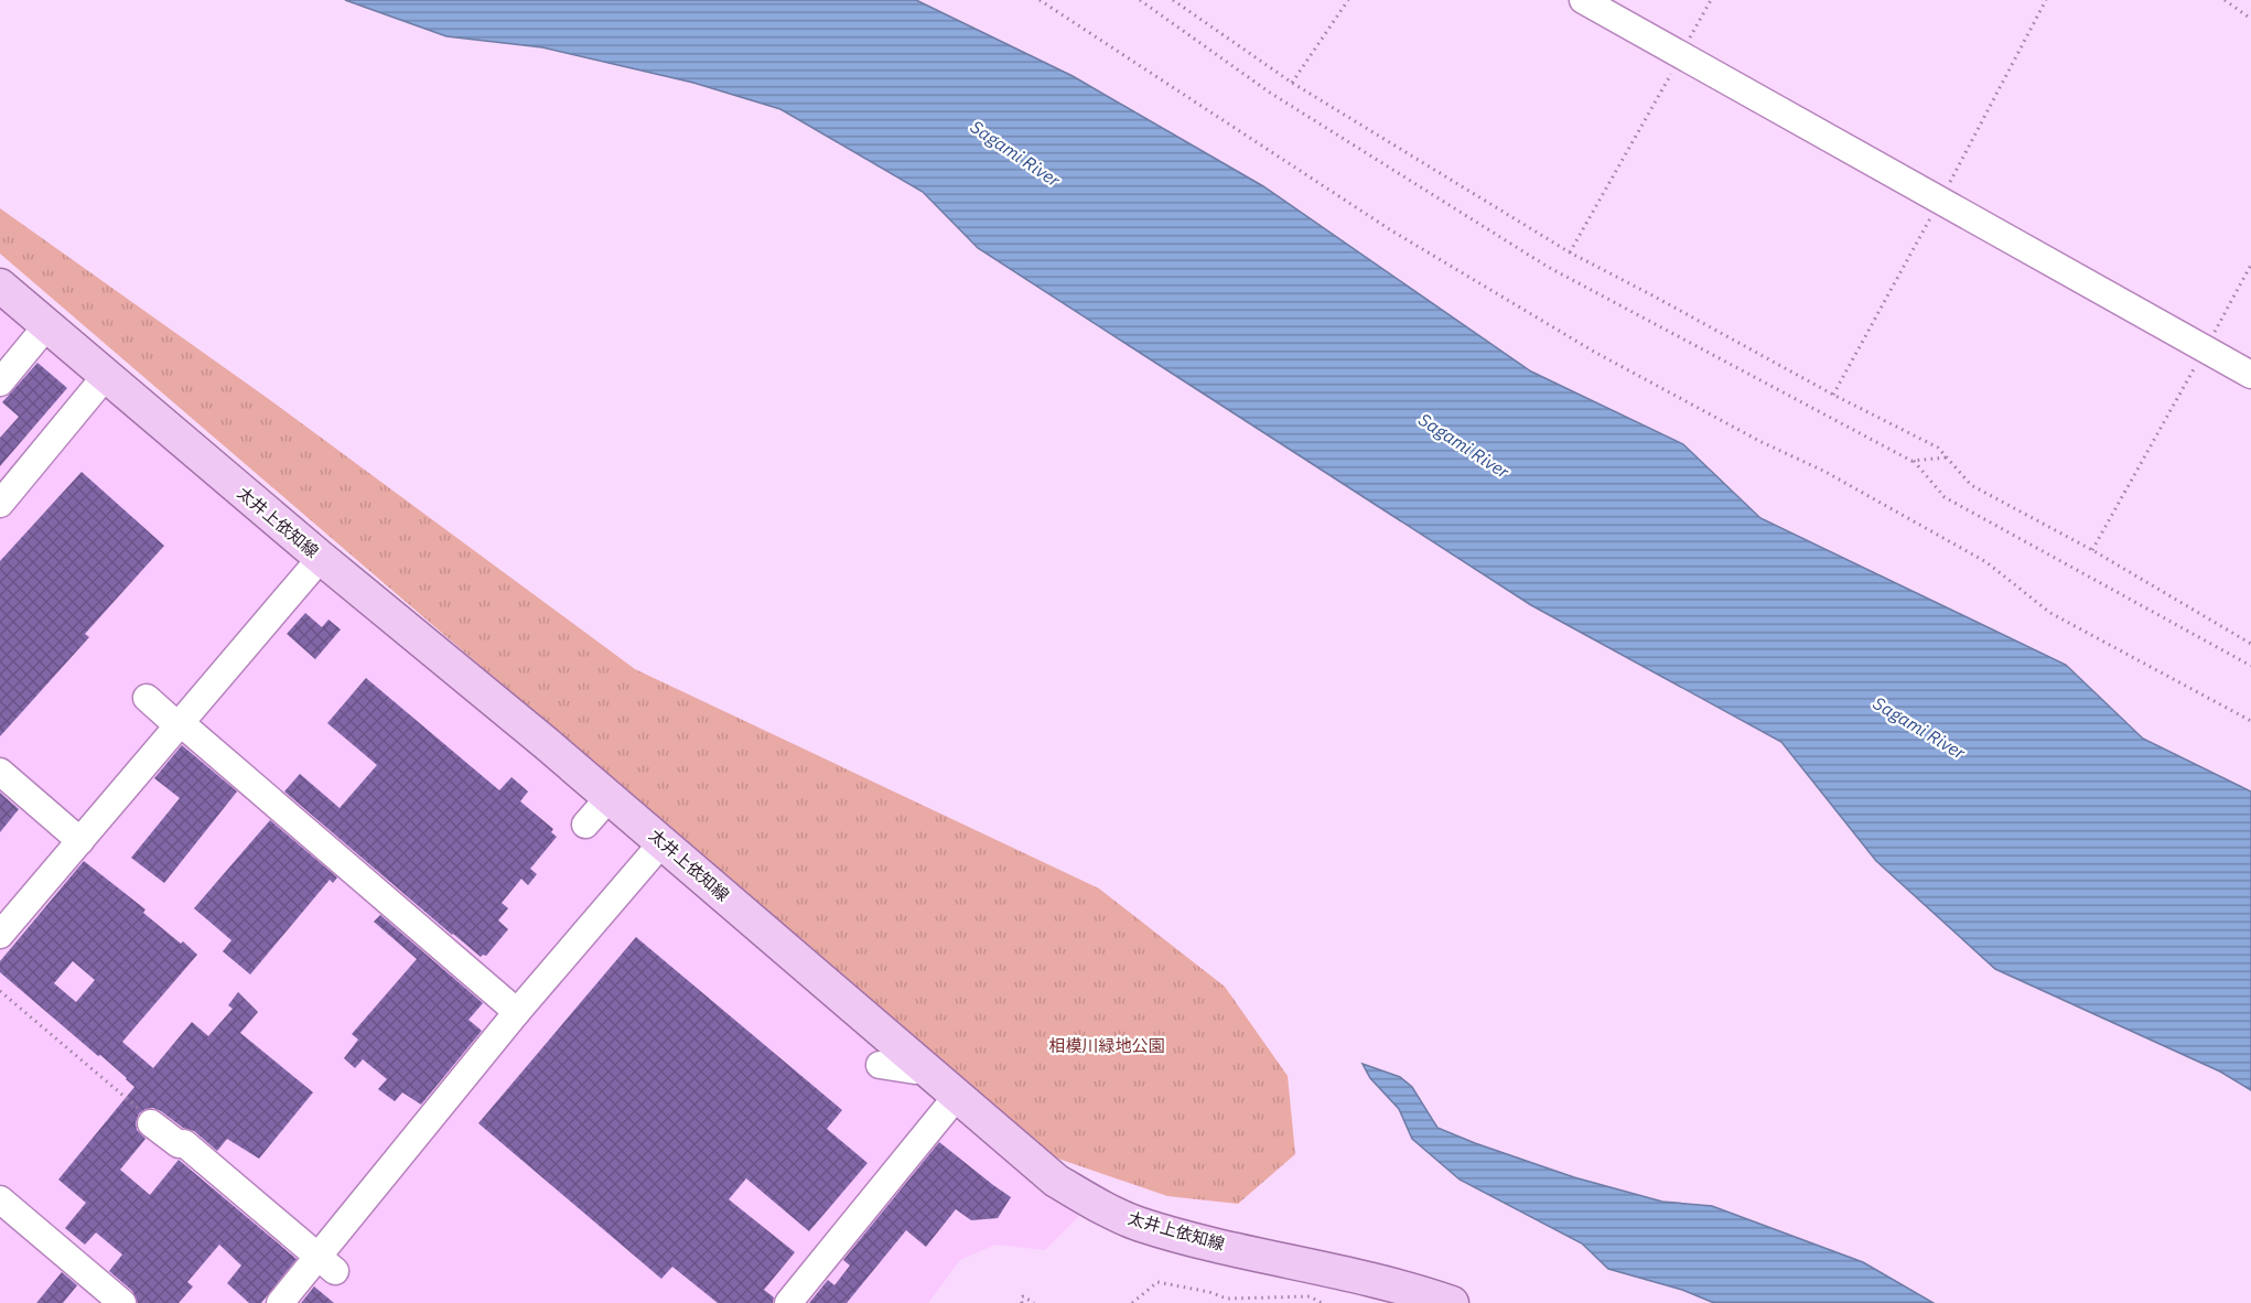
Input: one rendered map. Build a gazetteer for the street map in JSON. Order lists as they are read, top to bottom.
{
  "streets": {
    "main road": ["太井上依知線"]
  },
  "water": ["Sagami River"],
  "parks": ["相模川緑地公園"]
}
